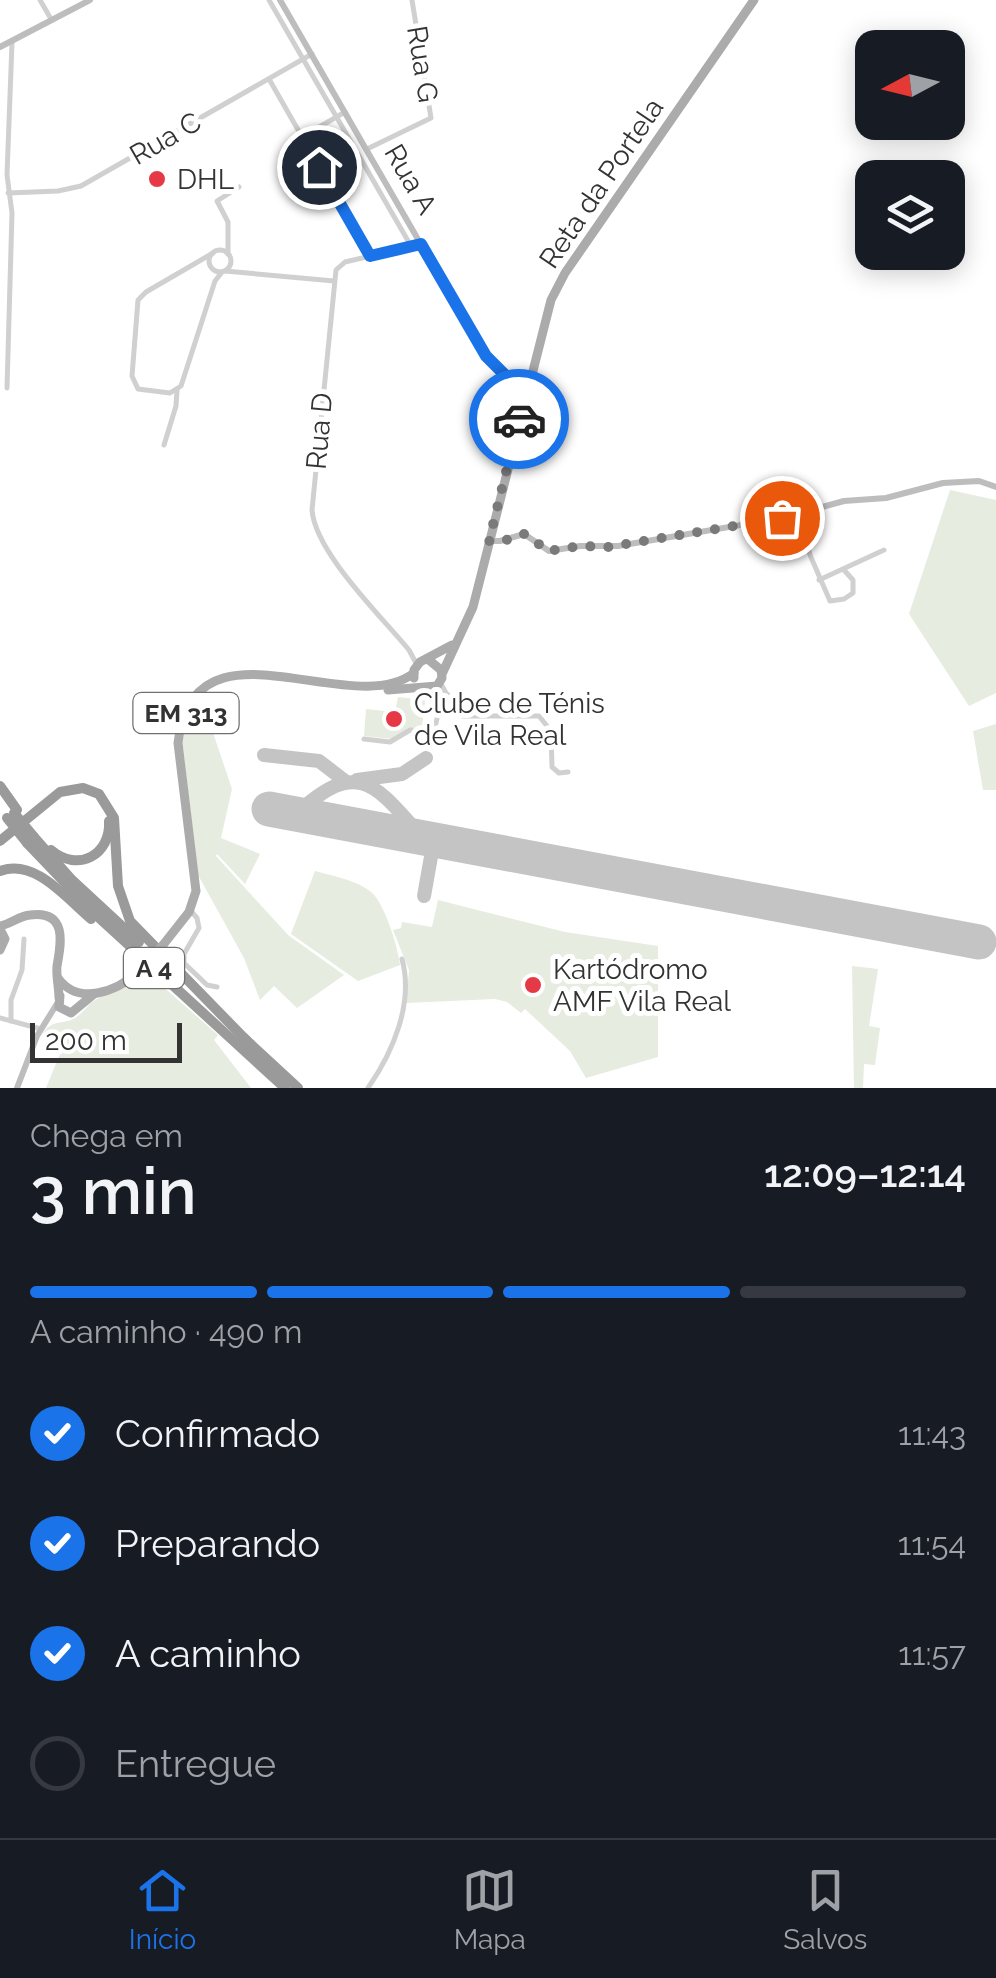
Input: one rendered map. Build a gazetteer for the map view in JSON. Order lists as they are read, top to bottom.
{
  "streets": {
    "highway": ["A 4"],
    "main road": ["Reta da Portela", "EM 313"],
    "street": [
      "Rua G",
      "Rua C",
      "Rua A",
      "Rua D"
    ]
  },
  "crossings": [
    ["Rua G", "Rua A"],
    ["Rua C", "Rua A"],
    ["Reta da Portela", "EM 313"],
    ["Rua D", "EM 313"]
  ],
  "places": ["DHL", "Clube de Ténis de Vila Real", "Kartódromo AMF Vila Real"],
  "scale_bar": "200 m",
  "north": "left",
  "page": {
    "scale": "200 m",
    "heading": ["3 min", "Chega em", "12:09–12:14"],
    "bar": "A caminho · 490 m",
    "list": [
      ["Confirmado", "11:43"],
      ["Preparando", "11:54"],
      ["A caminho", "11:57"],
      "Entregue"
    ],
    "tabs": ["Início", "Mapa", "Salvos"]
  }
}
